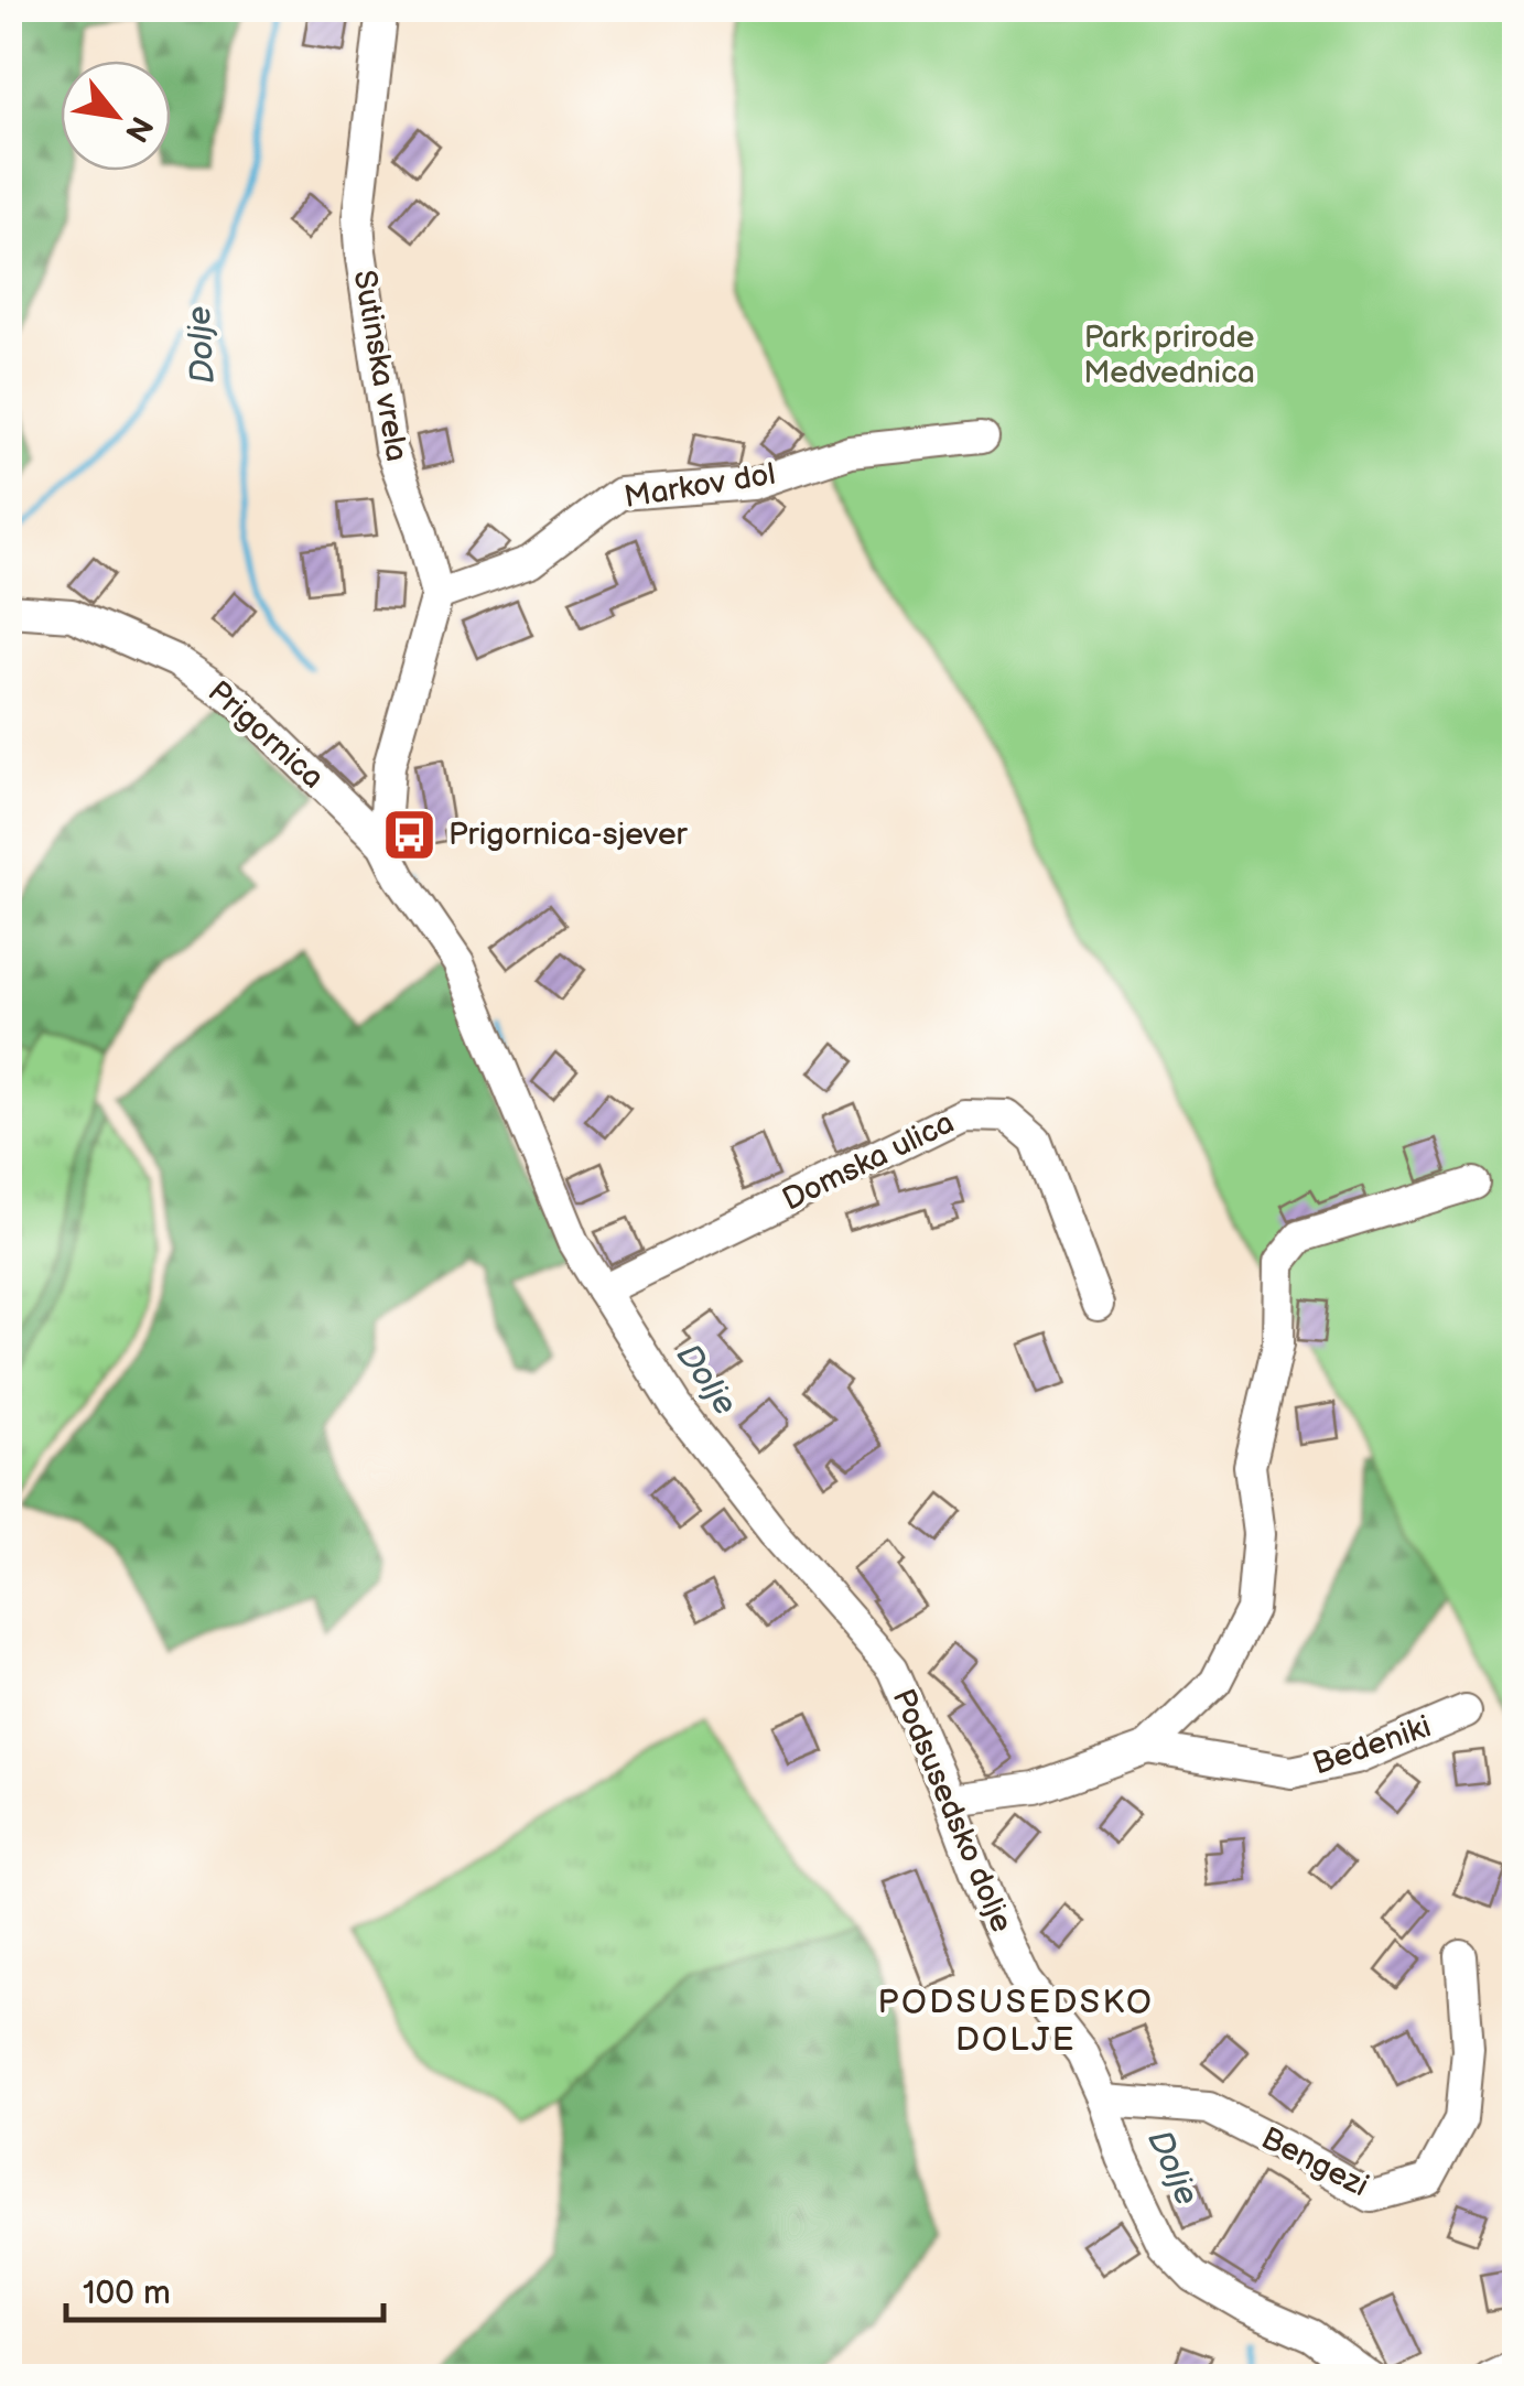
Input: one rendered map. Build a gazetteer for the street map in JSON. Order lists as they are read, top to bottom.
{
  "streets": {
    "street": [
      "Sutinska vrela",
      "Markov dol",
      "Prigornica",
      "Domska ulica",
      "Bedeniki",
      "Podsusedsko dolje",
      "Bengezi"
    ]
  },
  "crossings": [
    ["Sutinska vrela", "Markov dol"],
    ["Sutinska vrela", "Prigornica"],
    ["Sutinska vrela", "Podsusedsko dolje"],
    ["Prigornica", "Podsusedsko dolje"],
    ["Domska ulica", "Podsusedsko dolje"],
    ["Podsusedsko dolje", "Bengezi"]
  ],
  "districts": ["PODSUSEDSKO DOLJE"],
  "water": ["Dolje"],
  "parks": ["Park prirode Medvednica"],
  "places": {
    "bus stop": ["Prigornica-sjever"]
  },
  "scale_bar": "100 m",
  "north": "bottom right"
}
